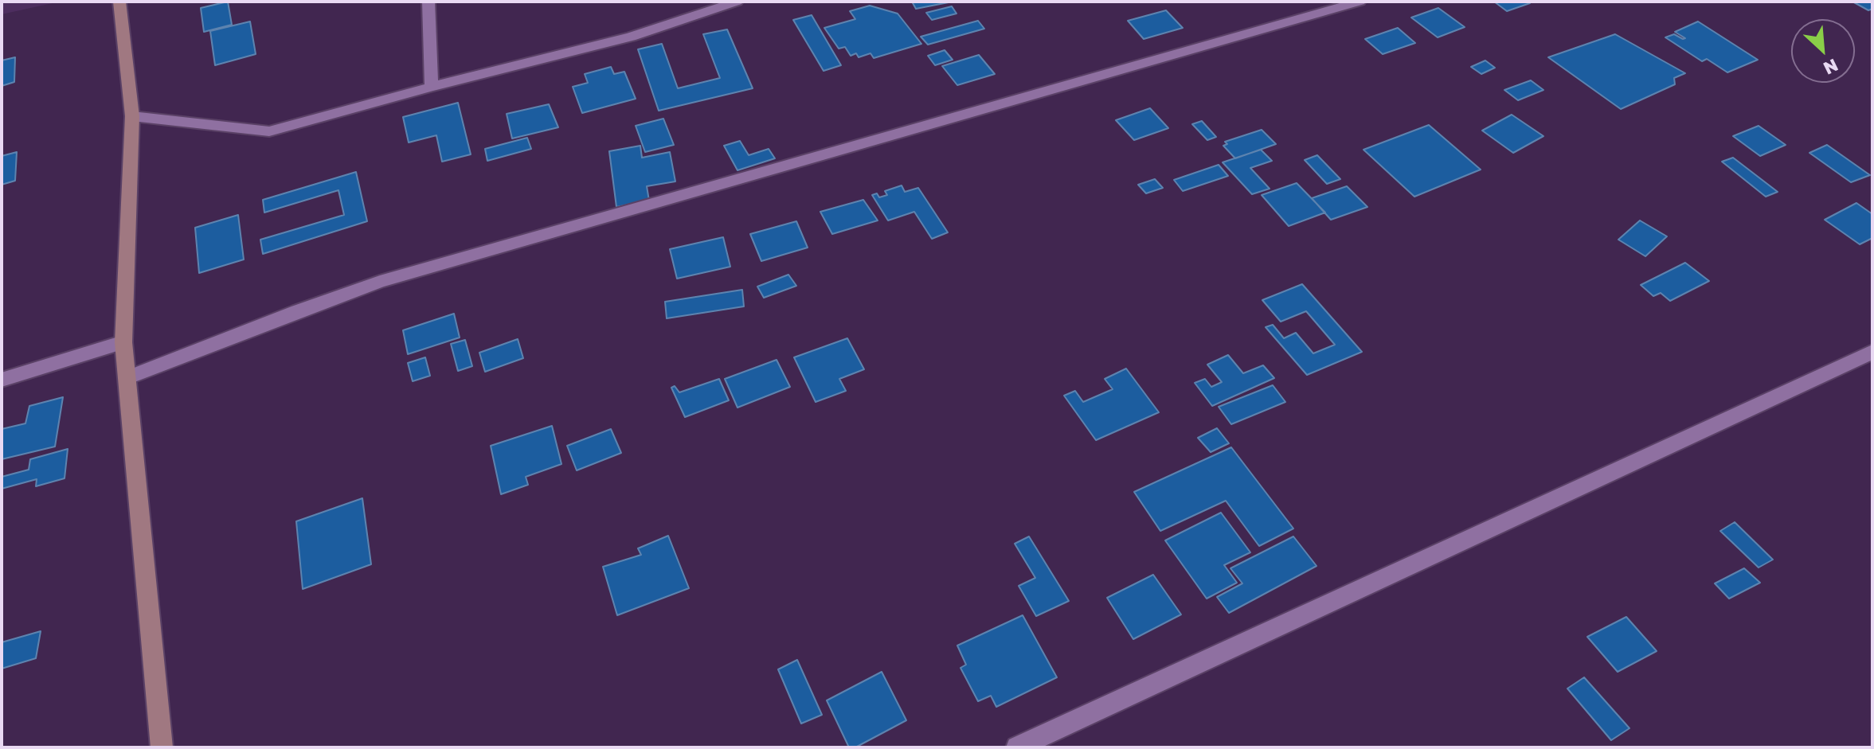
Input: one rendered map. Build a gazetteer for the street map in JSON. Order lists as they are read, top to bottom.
{
  "north": "bottom right"
}
